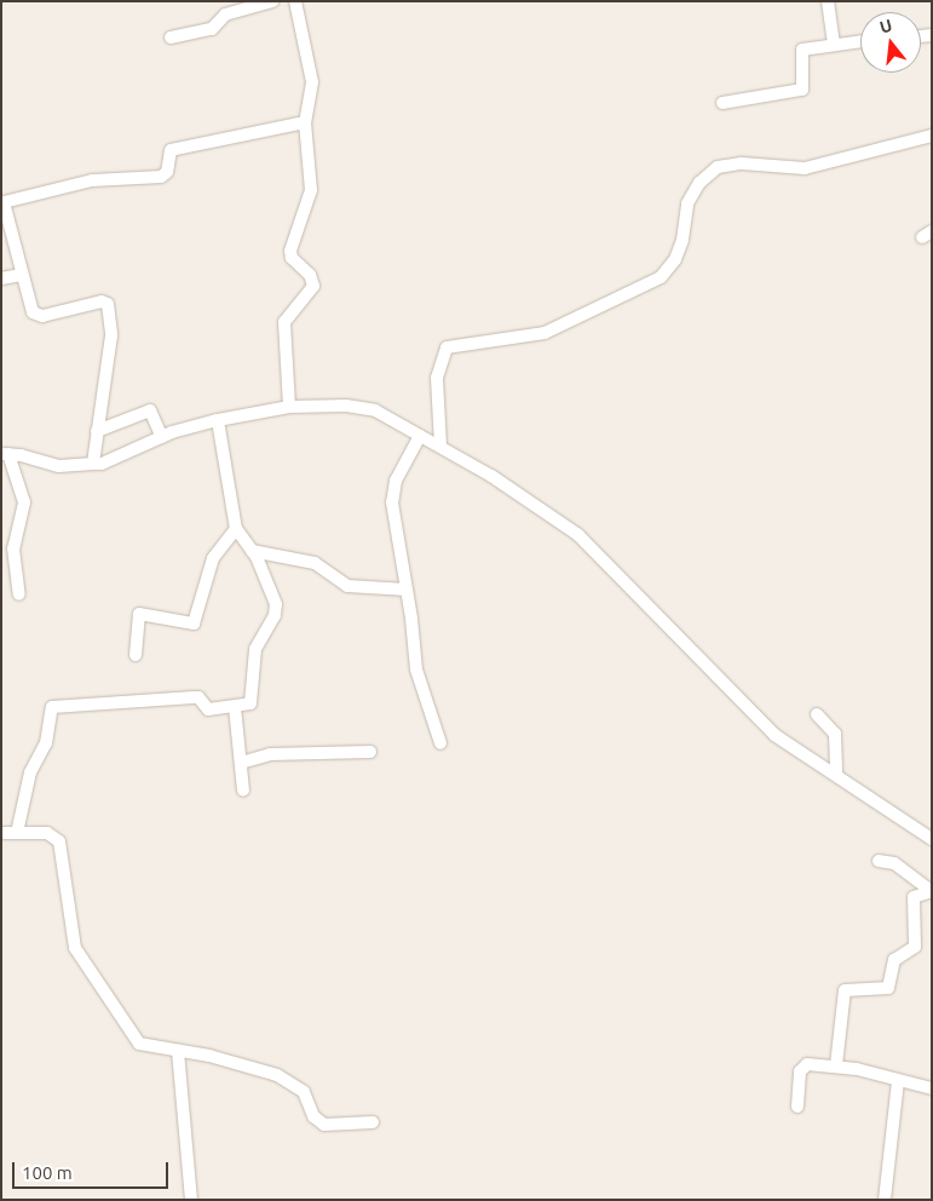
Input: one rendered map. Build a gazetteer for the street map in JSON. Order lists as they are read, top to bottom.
{
  "scale_bar": "100 m",
  "north": "top"
}
